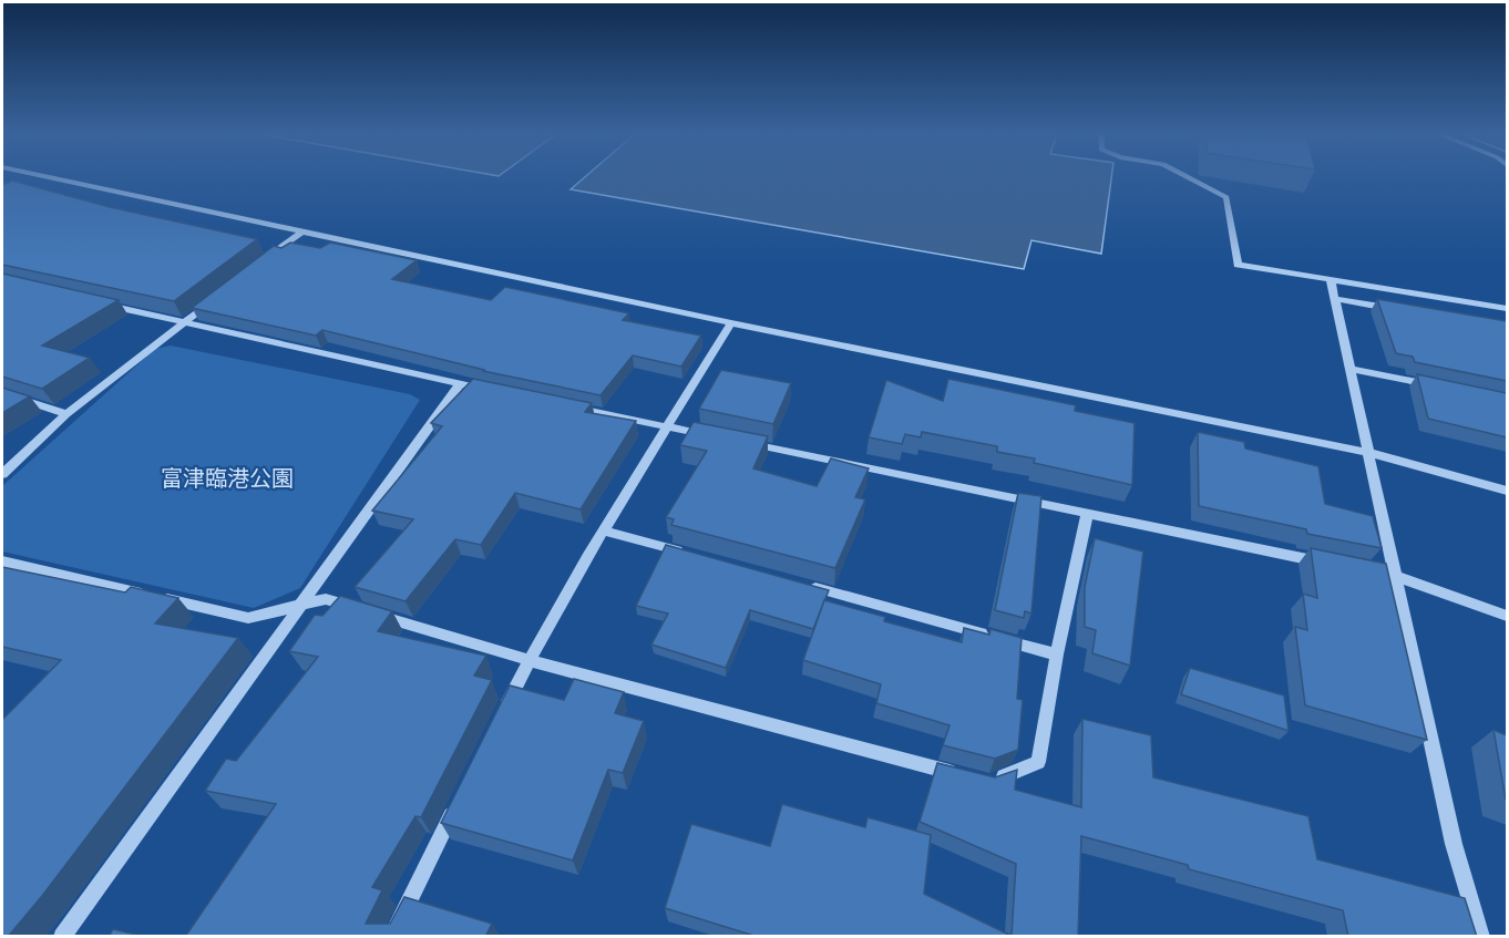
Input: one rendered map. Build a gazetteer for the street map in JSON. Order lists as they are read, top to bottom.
{
  "parks": ["富津臨港公園"]
}
